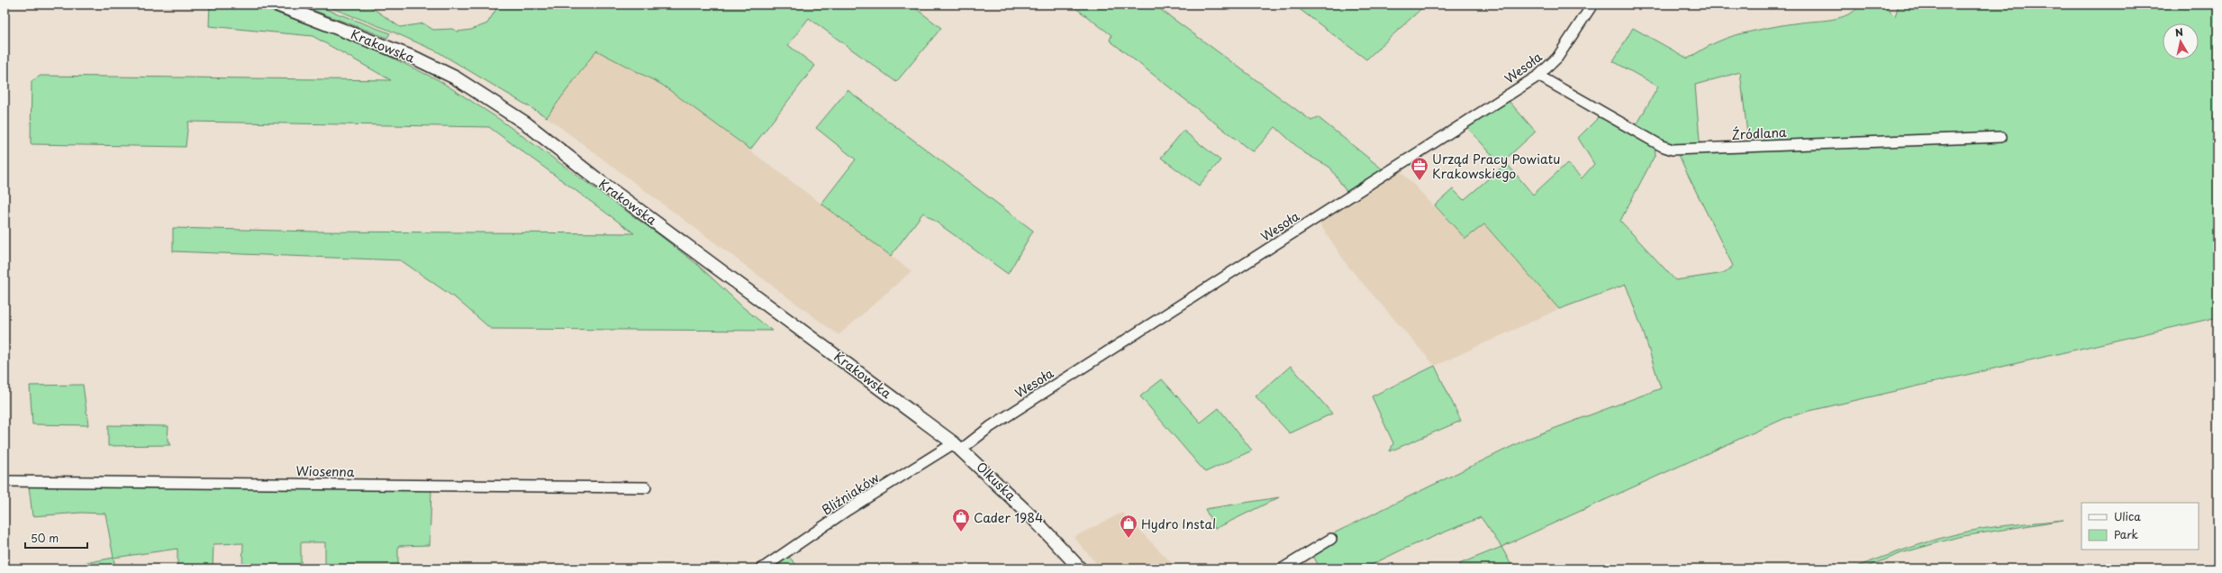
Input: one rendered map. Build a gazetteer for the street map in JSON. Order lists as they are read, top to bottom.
{
  "streets": {
    "main road": ["Krakowska", "Olkuska"],
    "street": [
      "Wesoła",
      "Źródlana",
      "Wiosenna",
      "Bliźniaków"
    ]
  },
  "crossings": [
    ["Krakowska", "Wesoła"],
    ["Krakowska", "Olkuska"],
    ["Krakowska", "Bliźniaków"],
    ["Wesoła", "Źródlana"],
    ["Wesoła", "Olkuska"],
    ["Wesoła", "Bliźniaków"],
    ["Olkuska", "Bliźniaków"]
  ],
  "places": {
    "office": ["Urząd Pracy Powiatu Krakowskiego"],
    "shop": ["Cader 1984", "Hydro Instal"]
  },
  "legend": ["Ulica", "Park"],
  "scale_bar": "50 m",
  "north": "top"
}
